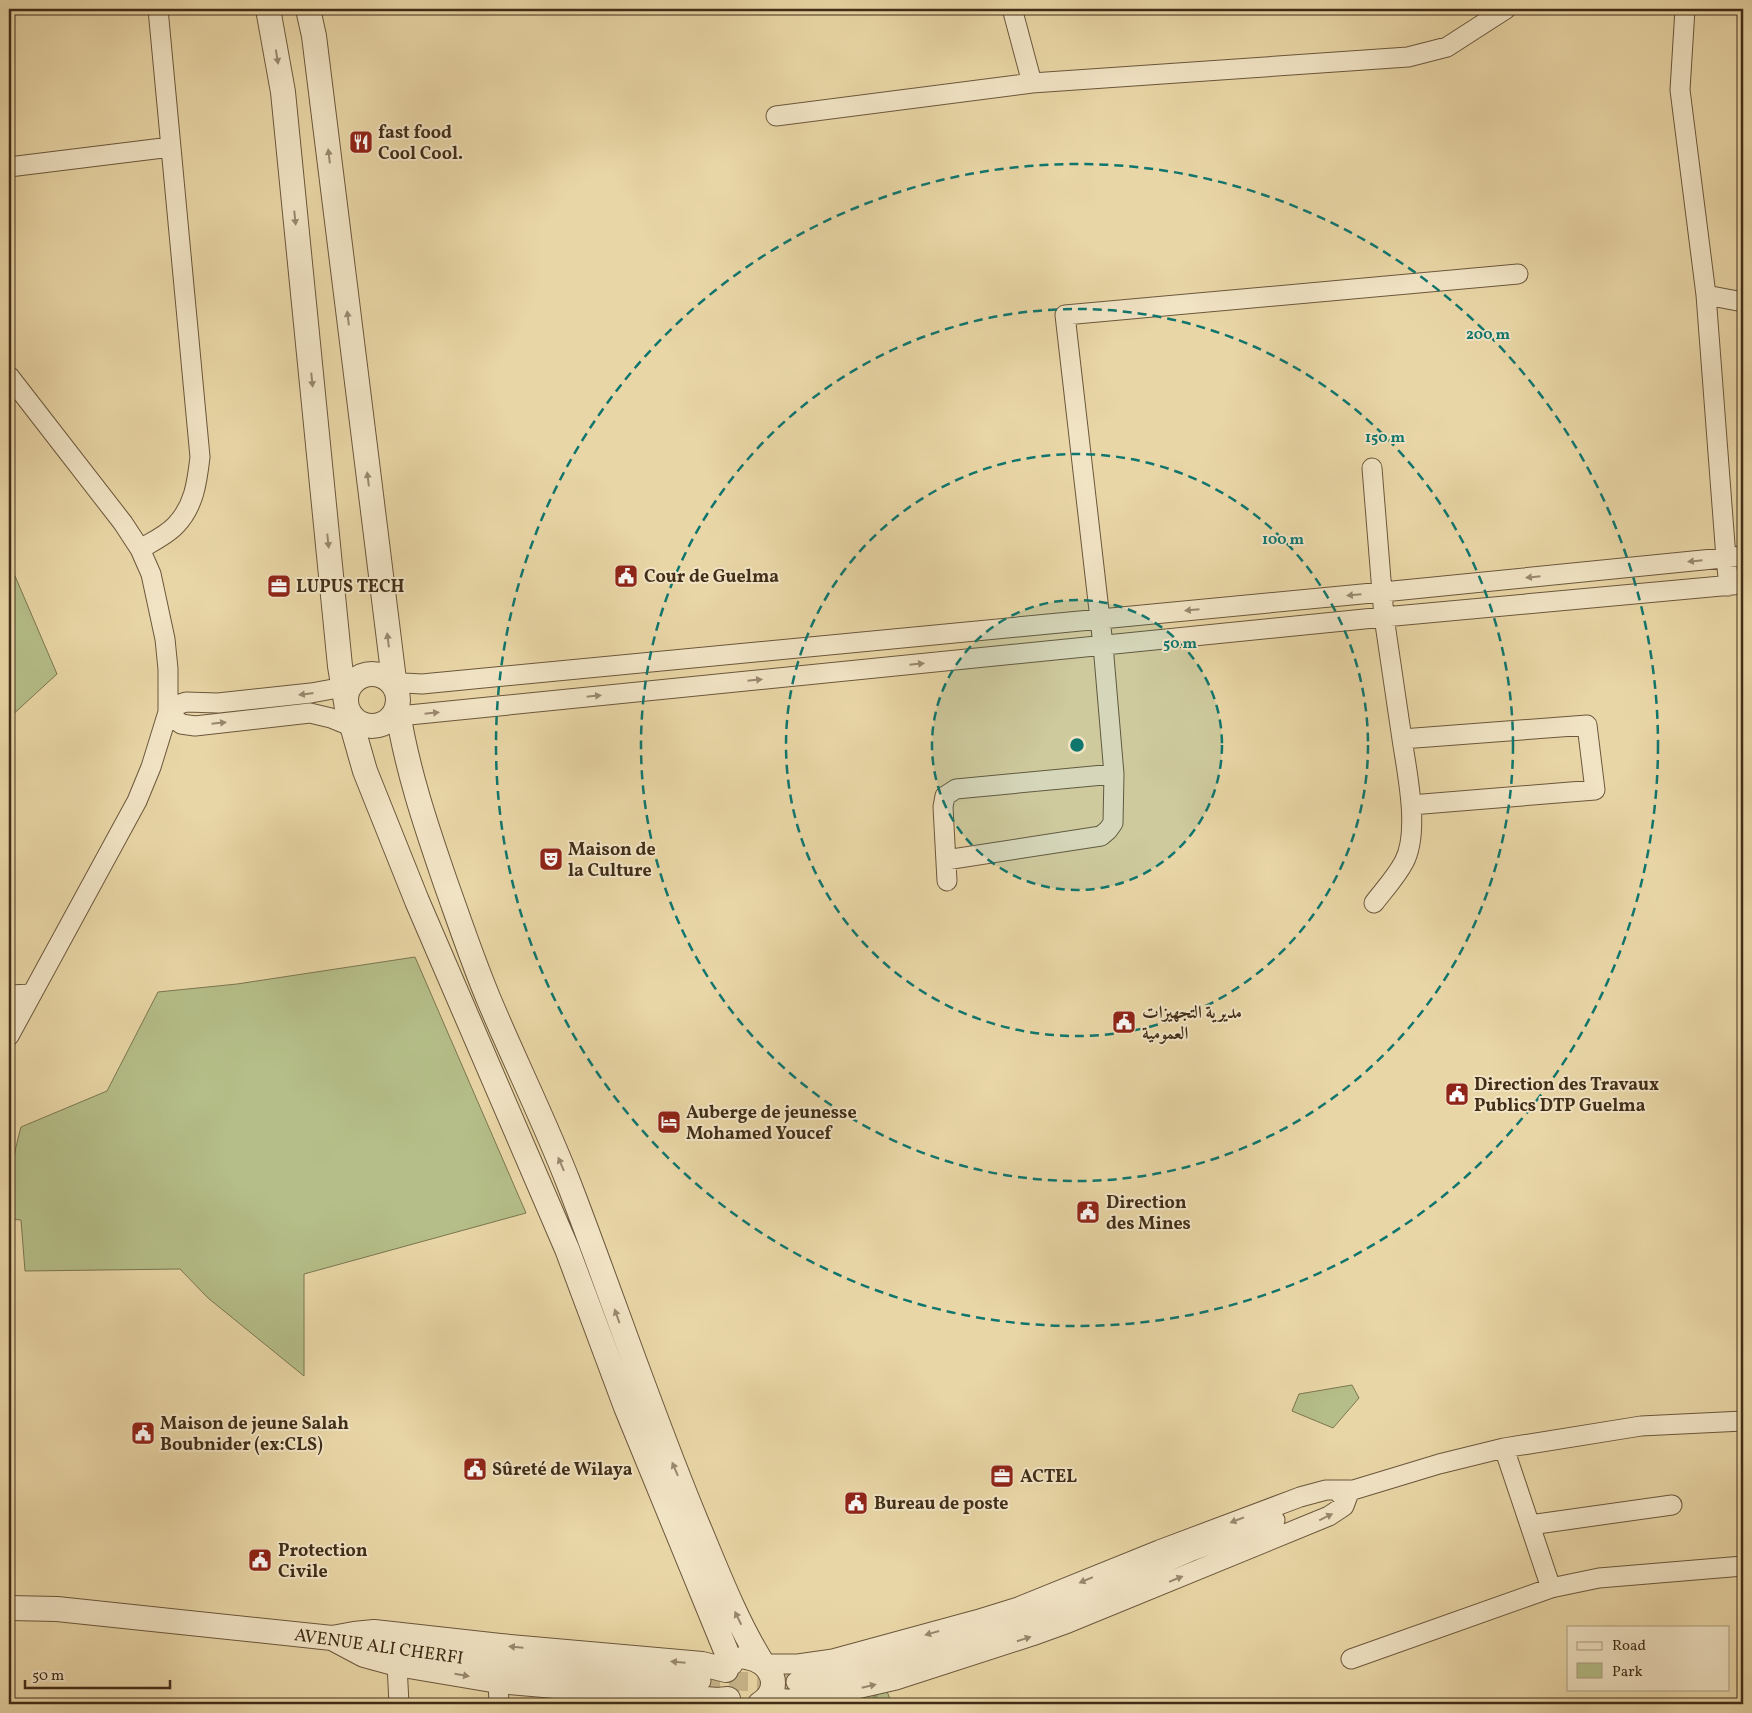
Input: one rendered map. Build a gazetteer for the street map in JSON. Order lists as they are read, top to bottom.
{
  "streets": {
    "street": ["AVENUE ALI CHERFI"]
  },
  "places": {
    "restaurant": ["fast food Cool Cool."],
    "public building": [
      "Cour de Guelma",
      "مديرية التجهيزات العمومية",
      "Direction des Travaux Publics DTP Guelma",
      "Direction des Mines",
      "Maison de jeune Salah Boubnider (ex:CLS)",
      "Sûreté de Wilaya",
      "Bureau de poste",
      "Protection Civile"
    ],
    "office": ["LUPUS TECH", "ACTEL"],
    "theatre": ["Maison de la Culture"],
    "hotel": ["Auberge de jeunesse Mohamed Youcef"]
  },
  "legend": ["Road", "Park"],
  "scale_bar": "50 m",
  "rings": [
    "200 m",
    "150 m",
    "100 m",
    "50 m"
  ]
}
